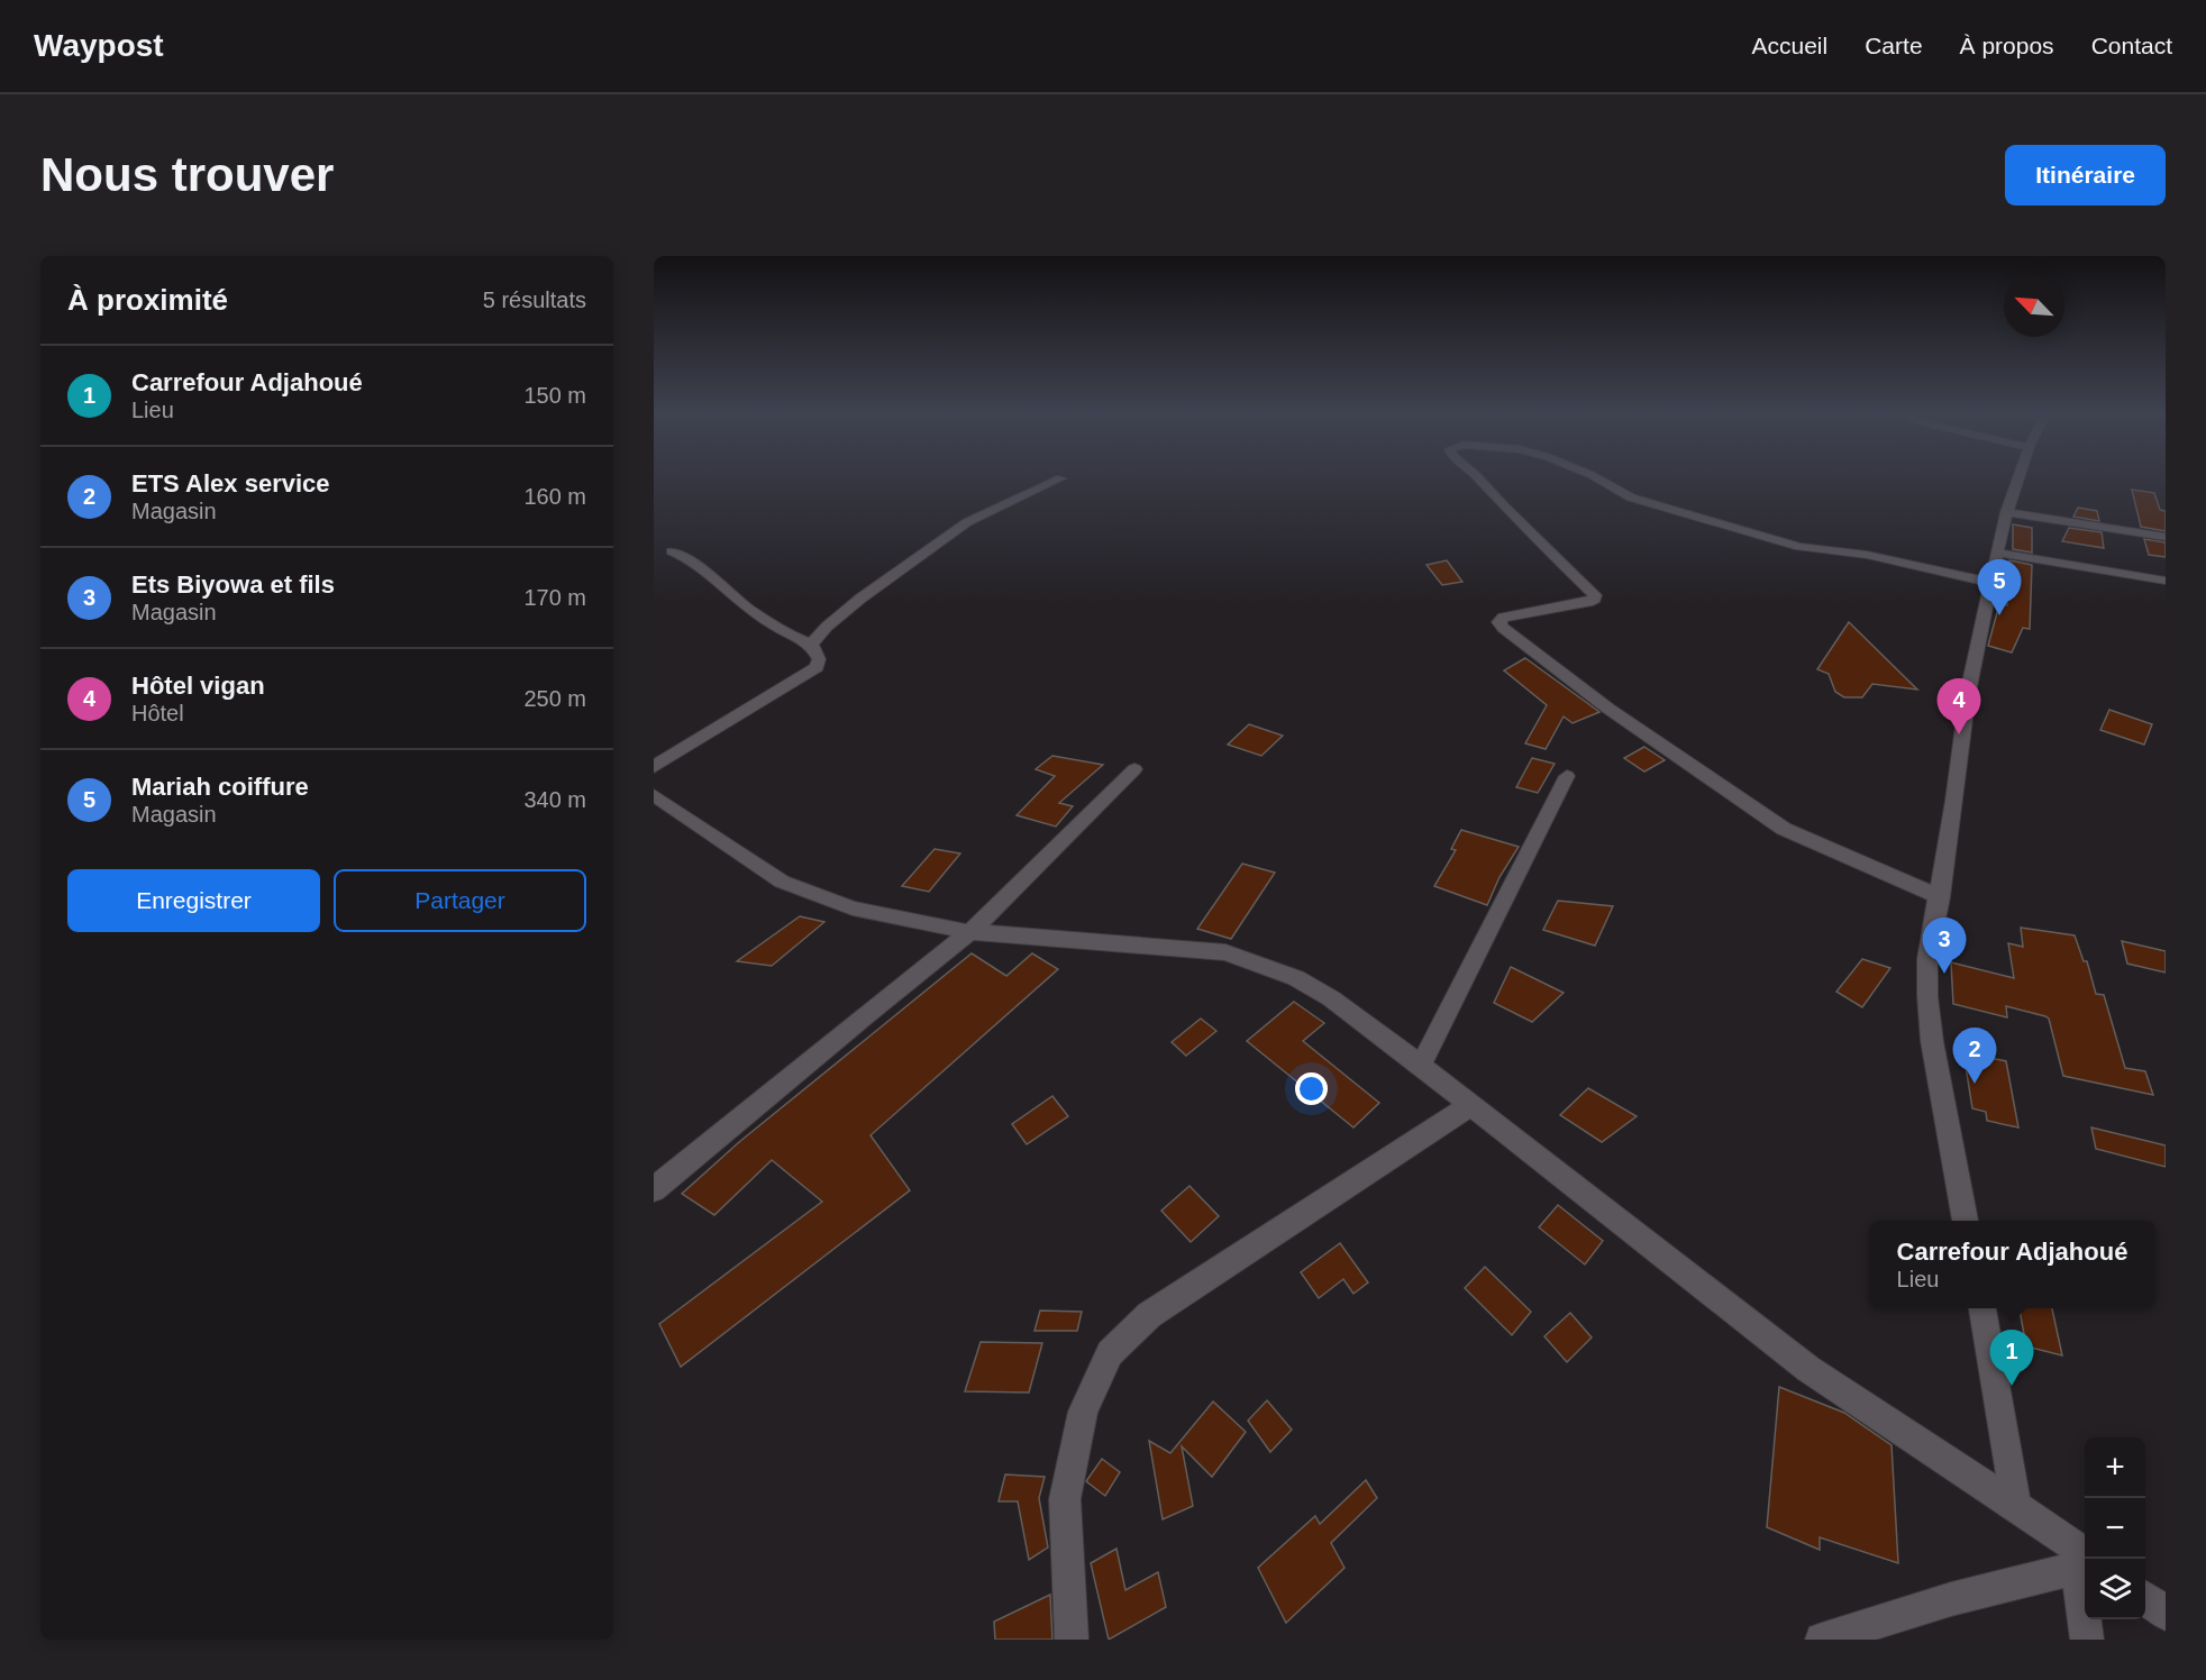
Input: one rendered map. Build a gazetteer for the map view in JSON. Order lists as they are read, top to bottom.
{
  "north": "top left",
  "page": {
    "header": "Waypost",
    "nav": [
      "Accueil",
      "Carte",
      "À propos",
      "Contact"
    ],
    "buttons": [
      "Itinéraire",
      ["Enregistrer", "Partager"]
    ],
    "title": "Nous trouver",
    "heading": ["À proximité", "5 résultats"],
    "list": [
      {
        "mark": "1",
        "name": "Carrefour Adjahoué",
        "note": "Lieu",
        "value": "150 m"
      },
      {
        "mark": "2",
        "name": "ETS Alex service",
        "note": "Magasin",
        "value": "160 m"
      },
      {
        "mark": "3",
        "name": "Ets Biyowa et fils",
        "note": "Magasin",
        "value": "170 m"
      },
      {
        "mark": "4",
        "name": "Hôtel vigan",
        "note": "Hôtel",
        "value": "250 m"
      },
      {
        "mark": "5",
        "name": "Mariah coiffure",
        "note": "Magasin",
        "value": "340 m"
      }
    ],
    "pins": [
      "5",
      "4",
      "3",
      "2",
      "1"
    ],
    "popup": ["Carrefour Adjahoué", "Lieu"],
    "map_buttons": ["+", "−"]
  }
}
